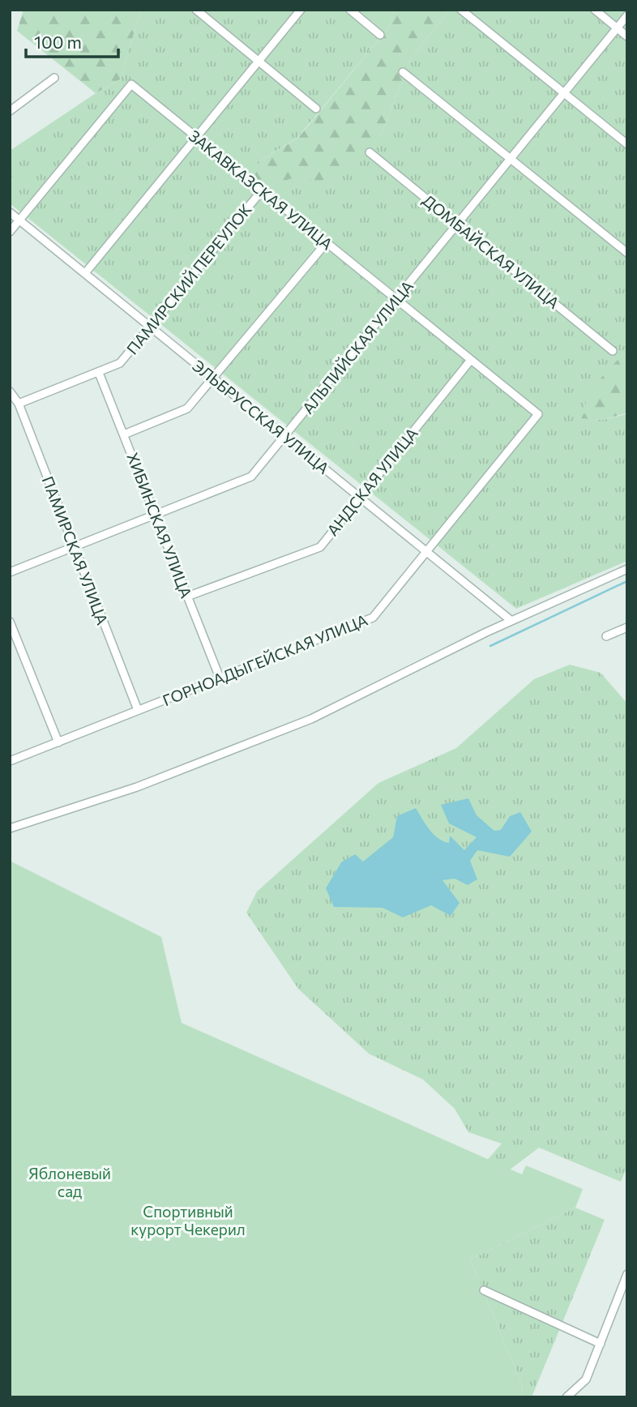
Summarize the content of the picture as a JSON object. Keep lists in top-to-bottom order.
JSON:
{
  "streets": {
    "street": [
      "ЗАКАВКАЗСКАЯ УЛИЦА",
      "ДОМБАЙСКАЯ УЛИЦА",
      "ПАМИРСКИЙ ПЕРЕУЛОК",
      "АЛЬПИЙСКАЯ УЛИЦА",
      "ЭЛЬБРУССКАЯ УЛИЦА",
      "АНДСКАЯ УЛИЦА",
      "ХИБИНСКАЯ УЛИЦА",
      "ПАМИРСКАЯ УЛИЦА",
      "ГОРНОАДЫГЕЙСКАЯ УЛИЦА"
    ]
  },
  "crossings": [
    ["ЗАКАВКАЗСКАЯ УЛИЦА", "ПАМИРСКИЙ ПЕРЕУЛОК"],
    ["ЗАКАВКАЗСКАЯ УЛИЦА", "АЛЬПИЙСКАЯ УЛИЦА"],
    ["ЗАКАВКАЗСКАЯ УЛИЦА", "ЭЛЬБРУССКАЯ УЛИЦА"],
    ["ЗАКАВКАЗСКАЯ УЛИЦА", "АНДСКАЯ УЛИЦА"],
    ["ЗАКАВКАЗСКАЯ УЛИЦА", "ГОРНОАДЫГЕЙСКАЯ УЛИЦА"],
    ["ДОМБАЙСКАЯ УЛИЦА", "АЛЬПИЙСКАЯ УЛИЦА"],
    ["ПАМИРСКИЙ ПЕРЕУЛОК", "ЭЛЬБРУССКАЯ УЛИЦА"],
    ["ПАМИРСКИЙ ПЕРЕУЛОК", "ХИБИНСКАЯ УЛИЦА"],
    ["ПАМИРСКИЙ ПЕРЕУЛОК", "ПАМИРСКАЯ УЛИЦА"],
    ["АЛЬПИЙСКАЯ УЛИЦА", "ЭЛЬБРУССКАЯ УЛИЦА"],
    ["АЛЬПИЙСКАЯ УЛИЦА", "ХИБИНСКАЯ УЛИЦА"],
    ["АЛЬПИЙСКАЯ УЛИЦА", "ПАМИРСКАЯ УЛИЦА"],
    ["ЭЛЬБРУССКАЯ УЛИЦА", "АНДСКАЯ УЛИЦА"],
    ["ЭЛЬБРУССКАЯ УЛИЦА", "ГОРНОАДЫГЕЙСКАЯ УЛИЦА"],
    ["АНДСКАЯ УЛИЦА", "ХИБИНСКАЯ УЛИЦА"],
    ["ХИБИНСКАЯ УЛИЦА", "ГОРНОАДЫГЕЙСКАЯ УЛИЦА"],
    ["ПАМИРСКАЯ УЛИЦА", "ГОРНОАДЫГЕЙСКАЯ УЛИЦА"]
  ],
  "parks": ["Яблоневый сад", "Спортивный курорт Чекерил"],
  "scale_bar": "100 m"
}
